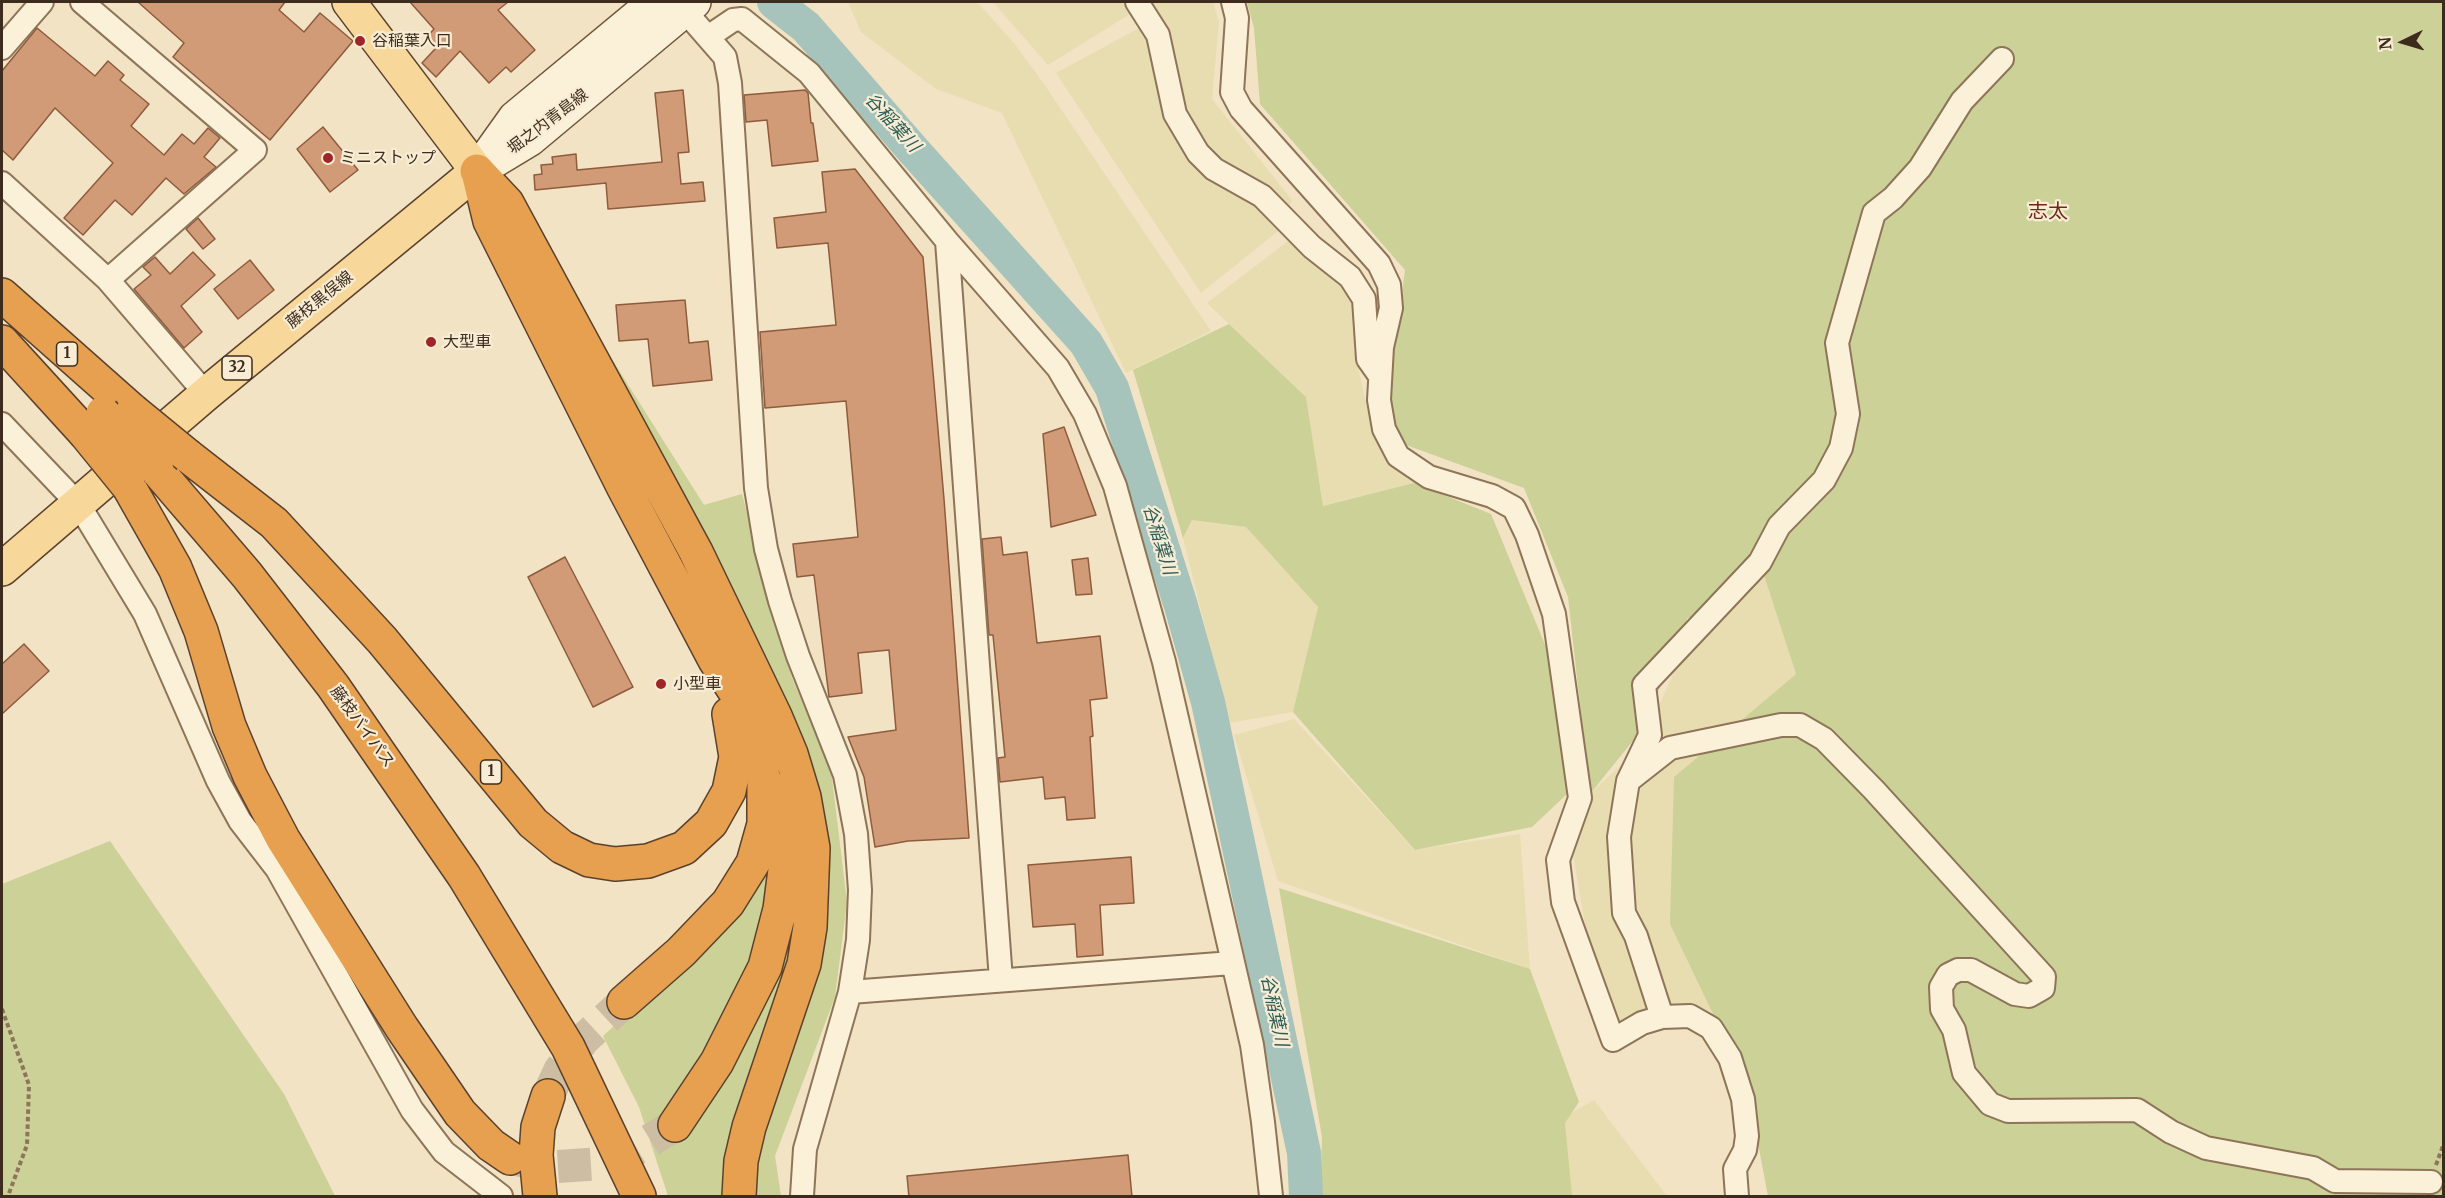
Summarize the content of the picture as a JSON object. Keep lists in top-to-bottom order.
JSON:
{
  "streets": {
    "highway": ["1", "藤枝バイパス"],
    "main road": ["堀之内青島線", "藤枝黒俣線", "32"]
  },
  "crossings": [
    ["堀之内青島線", "藤枝黒俣線"],
    ["堀之内青島線", "1"],
    ["藤枝黒俣線", "1"],
    ["1", "藤枝バイパス"]
  ],
  "districts": ["志太"],
  "water": ["谷稲葉川"],
  "places": [
    "谷稲葉入口",
    "ミニストップ",
    "大型車",
    "小型車"
  ],
  "north": "left"
}
